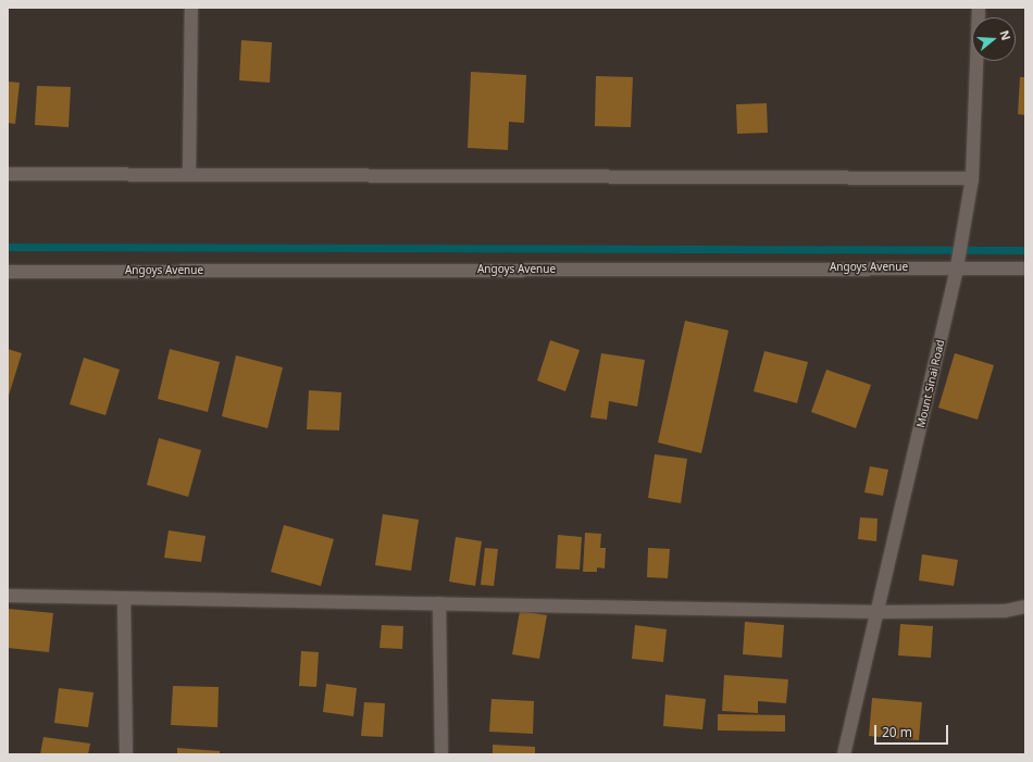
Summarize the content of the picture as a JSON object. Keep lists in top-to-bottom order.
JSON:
{
  "streets": {
    "street": ["Angoys Avenue", "Mount Sinai Road"]
  },
  "crossings": [
    ["Angoys Avenue", "Mount Sinai Road"]
  ],
  "scale_bar": "20 m",
  "north": "right"
}
